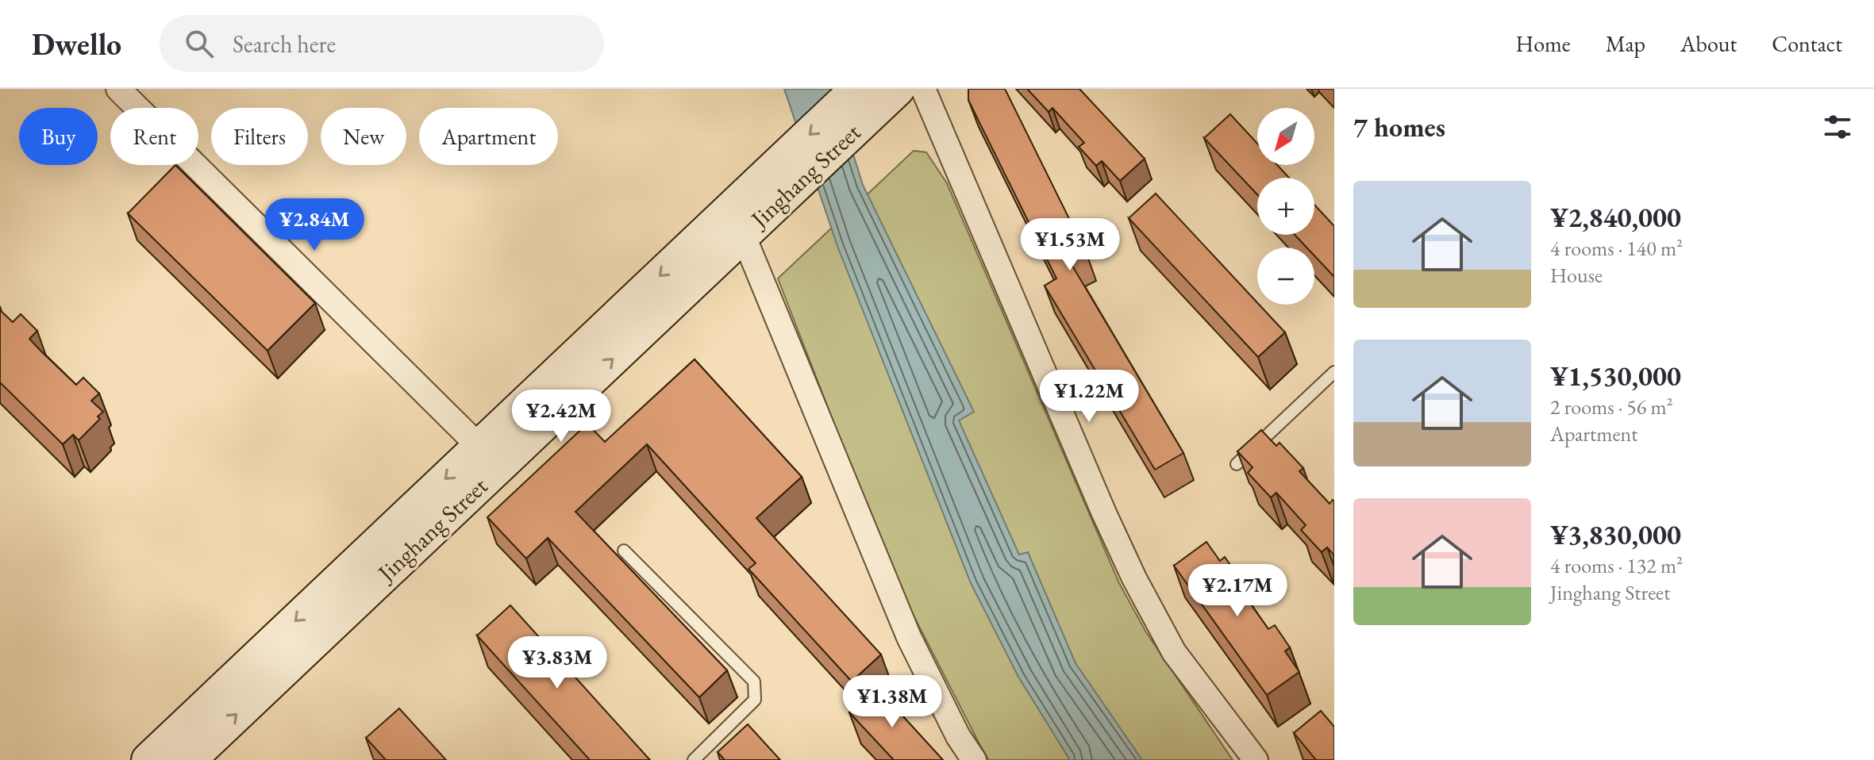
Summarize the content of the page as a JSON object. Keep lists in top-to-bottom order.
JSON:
{
  "streets": {
    "main road": ["Jinghang Street"]
  },
  "north": "bottom left",
  "page": {
    "header": "Dwello",
    "search": "Search here",
    "nav": [
      "Home",
      "Map",
      "About",
      "Contact"
    ],
    "heading": "7 homes",
    "map_buttons": ["+", "−"],
    "chip": [
      "Buy",
      "Rent",
      "Filters",
      "New",
      "Apartment"
    ],
    "list": [
      {
        "name": "¥2,840,000",
        "note": "4 rooms · 140 m² · House"
      },
      {
        "name": "¥1,530,000",
        "note": "2 rooms · 56 m² · Apartment"
      },
      {
        "name": "¥3,830,000",
        "note": "4 rooms · 132 m² · Jinghang Street"
      }
    ],
    "price": [
      "¥2.84M",
      "¥1.53M",
      "¥1.22M",
      "¥2.42M",
      "¥2.17M",
      "¥3.83M",
      "¥1.38M"
    ]
  }
}
